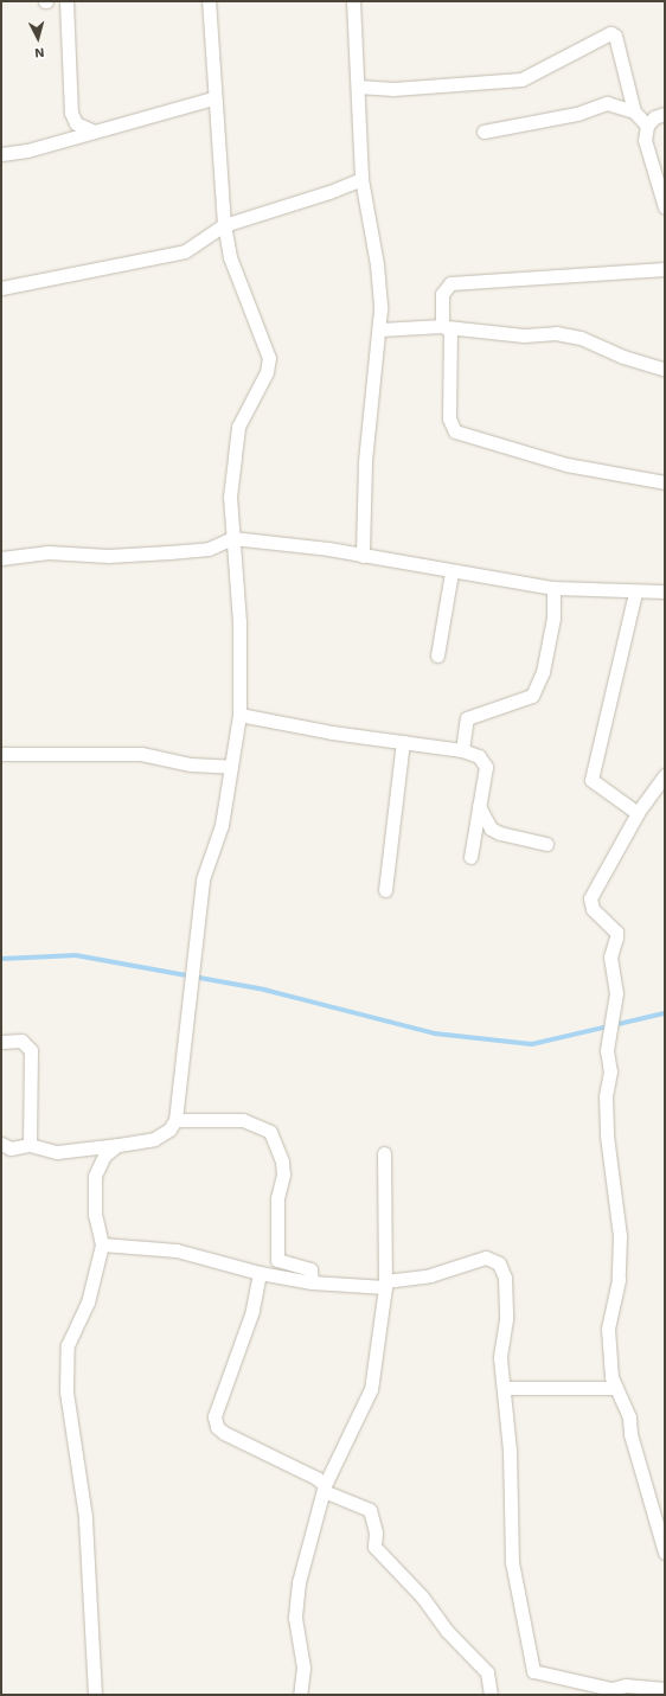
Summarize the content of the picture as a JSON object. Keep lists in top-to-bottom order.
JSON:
{
  "north": "bottom"
}
